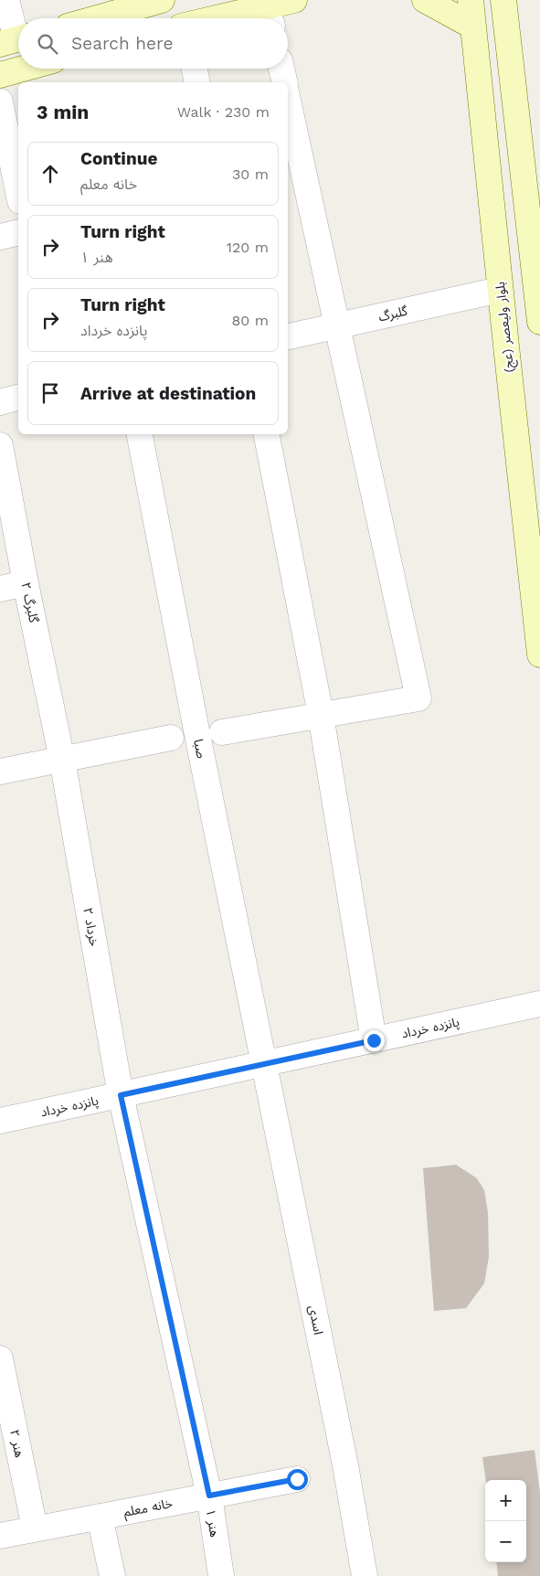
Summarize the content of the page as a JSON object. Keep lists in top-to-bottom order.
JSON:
{
  "streets": {
    "main road": ["بلوار ولیعصر (عج)"],
    "street": [
      "گلبرگ",
      "گلبرگ ۲",
      "صبا",
      "خرداد ۲",
      "پانزده خرداد",
      "اسدی",
      "هنر ۲",
      "خانه معلم",
      "هنر ۱"
    ]
  },
  "crossings": [
    ["گلبرگ", "بلوار ولیعصر (عج)"],
    ["گلبرگ ۲", "خرداد ۲"],
    ["صبا", "پانزده خرداد"],
    ["صبا", "اسدی"],
    ["خرداد ۲", "پانزده خرداد"],
    ["خرداد ۲", "هنر ۱"],
    ["پانزده خرداد", "اسدی"],
    ["پانزده خرداد", "هنر ۱"],
    ["هنر ۲", "خانه معلم"],
    ["خانه معلم", "هنر ۱"]
  ],
  "page": {
    "search": "Search here",
    "heading": ["3 min", "Walk · 230 m"],
    "list": [
      ["Continue", "خانه معلم", "30 m"],
      ["Turn right", "هنر ۱", "120 m"],
      ["Turn right", "پانزده خرداد", "80 m"],
      "Arrive at destination"
    ],
    "map_buttons": ["+", "−"]
  }
}
